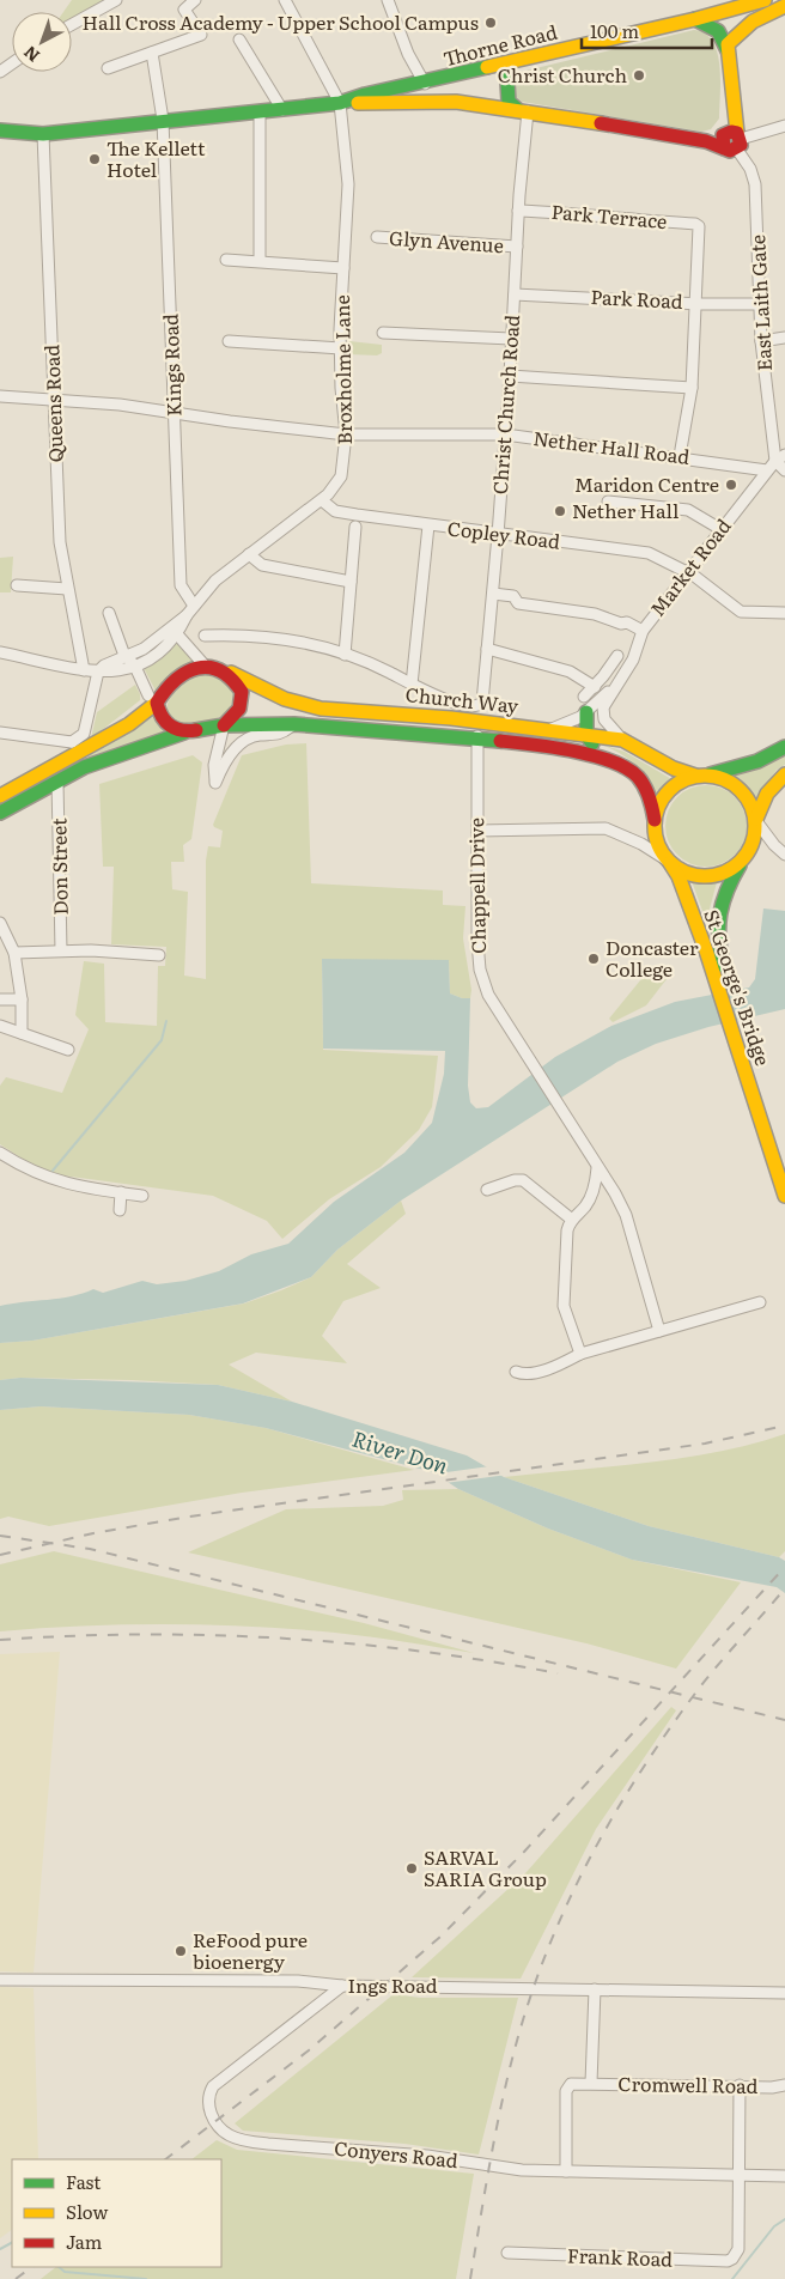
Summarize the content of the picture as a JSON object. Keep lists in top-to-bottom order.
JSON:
{
  "streets": {
    "main road": ["Thorne Road", "Church Way", "St George's Bridge"],
    "street": [
      "Park Terrace",
      "Glyn Avenue",
      "Park Road",
      "East Laith Gate",
      "Kings Road",
      "Broxholme Lane",
      "Queens Road",
      "Christ Church Road",
      "Nether Hall Road",
      "Copley Road",
      "Market Road",
      "Don Street",
      "Chappell Drive",
      "Ings Road",
      "Cromwell Road",
      "Conyers Road",
      "Frank Road"
    ]
  },
  "crossings": [
    ["Thorne Road", "East Laith Gate"],
    ["Thorne Road", "Kings Road"],
    ["Thorne Road", "Broxholme Lane"],
    ["Thorne Road", "Queens Road"],
    ["Thorne Road", "Christ Church Road"],
    ["Park Terrace", "Park Road"],
    ["Park Terrace", "Christ Church Road"],
    ["Glyn Avenue", "Christ Church Road"],
    ["Park Road", "East Laith Gate"],
    ["Park Road", "Christ Church Road"],
    ["East Laith Gate", "Market Road"],
    ["Kings Road", "Broxholme Lane"],
    ["Kings Road", "Nether Hall Road"],
    ["Broxholme Lane", "Nether Hall Road"],
    ["Broxholme Lane", "Copley Road"],
    ["Queens Road", "Nether Hall Road"],
    ["Christ Church Road", "Nether Hall Road"],
    ["Christ Church Road", "Copley Road"],
    ["Nether Hall Road", "Market Road"],
    ["Copley Road", "Market Road"],
    ["Market Road", "Church Way"],
    ["Church Way", "Chappell Drive"],
    ["Church Way", "St George's Bridge"],
    ["Ings Road", "Conyers Road"],
    ["Cromwell Road", "Conyers Road"],
    ["Conyers Road", "Frank Road"]
  ],
  "water": ["River Don"],
  "places": [
    "Hall Cross Academy - Upper School Campus",
    "Christ Church",
    "The Kellett Hotel",
    "Maridon Centre",
    "Nether Hall",
    "Doncaster College",
    "SARVAL SARIA Group",
    "ReFood pure bioenergy"
  ],
  "legend": ["Fast", "Slow", "Jam"],
  "scale_bar": "100 m",
  "north": "bottom left"
}
